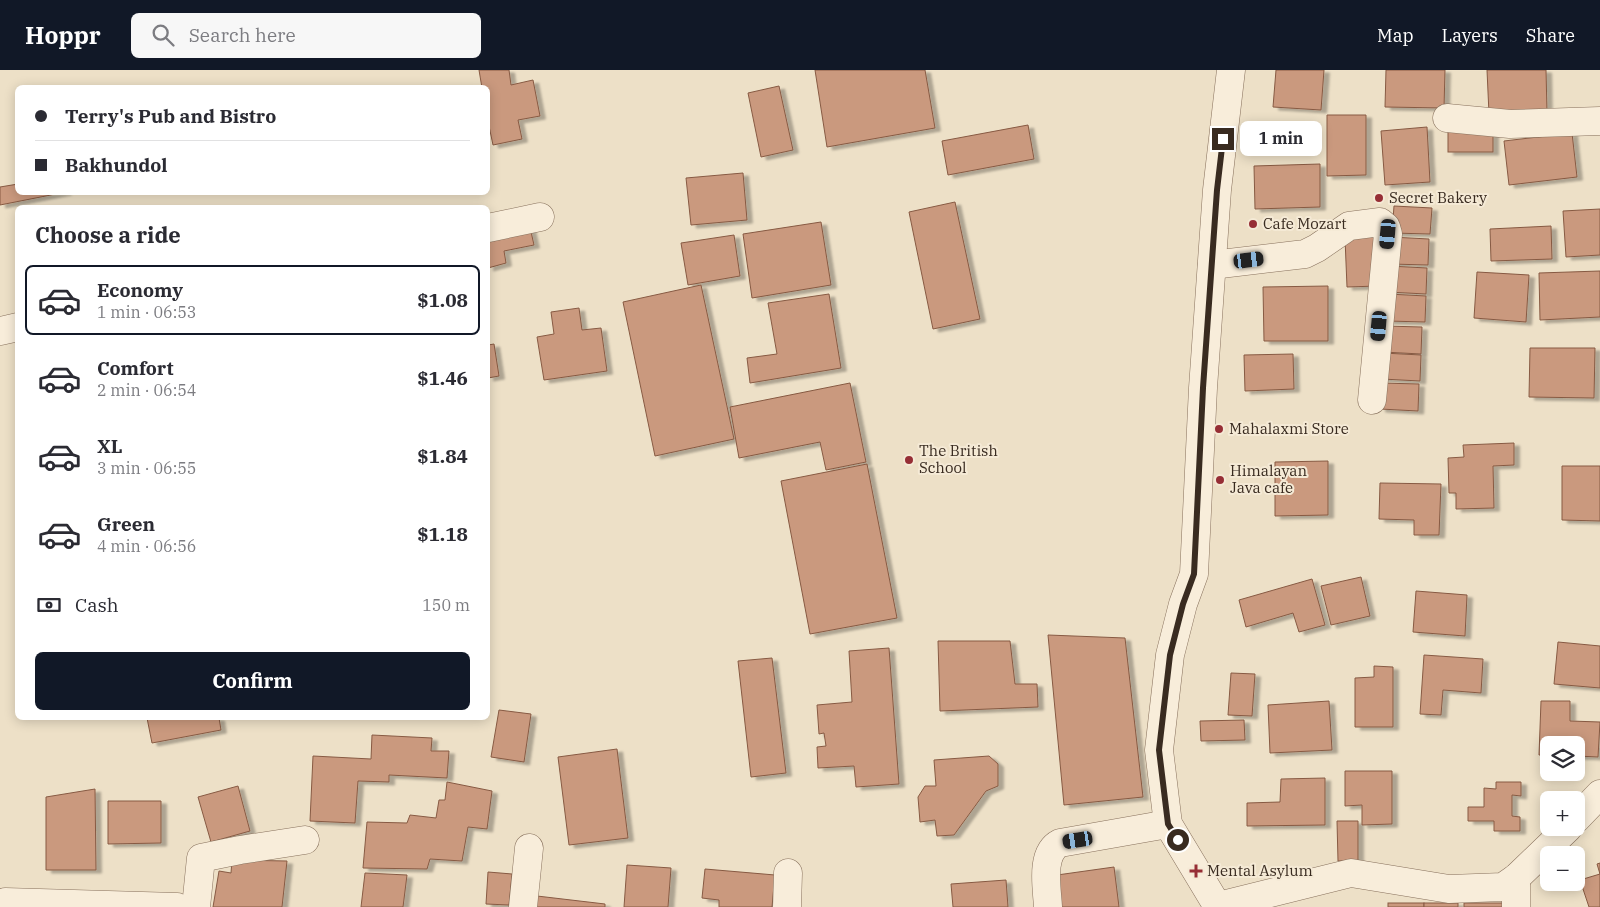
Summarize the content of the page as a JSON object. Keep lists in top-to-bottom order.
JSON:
{
  "places": {
    "other": [
      "Secret Bakery",
      "Cafe Mozart",
      "Mahalaxmi Store",
      "The British School",
      "Himalayan Java cafe"
    ],
    "health": ["Mental Asylum"]
  },
  "page": {
    "header": "Hoppr",
    "search": "Search here",
    "nav": ["Map", "Layers", "Share"],
    "banner": ["Terry's Pub and Bistro", "Bakhundol"],
    "bubble": "1 min",
    "heading": "Choose a ride",
    "list": [
      {
        "name": "Economy",
        "note": "1 min · 06:53",
        "value": "$1.08"
      },
      {
        "name": "Comfort",
        "note": "2 min · 06:54",
        "value": "$1.46"
      },
      {
        "name": "XL",
        "note": "3 min · 06:55",
        "value": "$1.84"
      },
      {
        "name": "Green",
        "note": "4 min · 06:56",
        "value": "$1.18"
      }
    ],
    "pay": ["Cash", "150 m"],
    "buttons": "Confirm",
    "map_buttons": ["+", "−"]
  }
}
